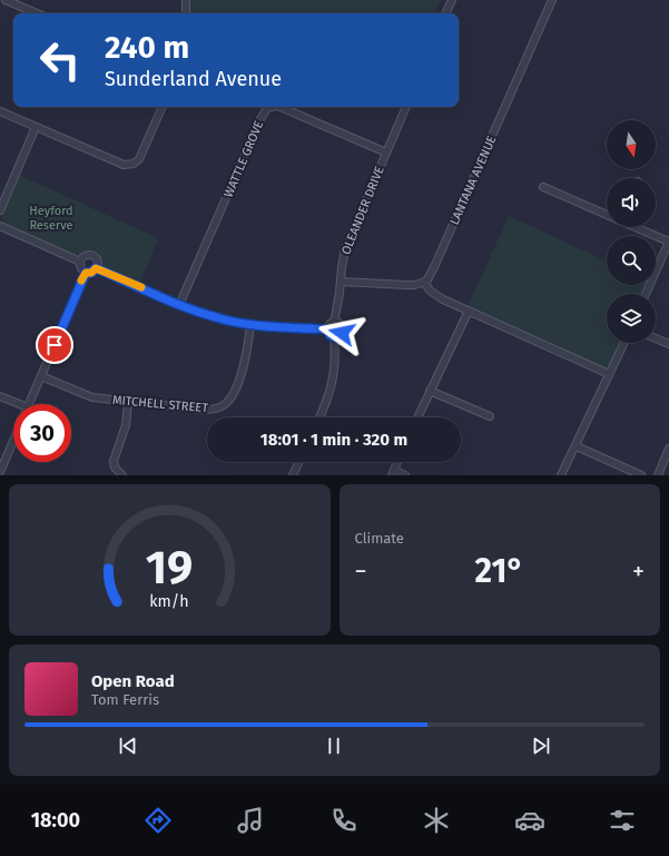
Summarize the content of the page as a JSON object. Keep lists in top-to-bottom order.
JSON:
{
  "streets": {
    "street": [
      "WATTLE GROVE",
      "LANTANA AVENUE",
      "OLEANDER DRIVE",
      "MITCHELL STREET"
    ]
  },
  "crossings": [
    ["WATTLE GROVE", "OLEANDER DRIVE"]
  ],
  "parks": ["Heyford Reserve"],
  "north": "bottom",
  "page": {
    "turn": ["240 m", "Sunderland Avenue"],
    "limit": "30",
    "trip": "18:01 · 1 min · 320 m",
    "tile": "Climate",
    "heat": ["−", "21°", "+"],
    "song": ["Open Road", "Tom Ferris"],
    "tabs": "18:00",
    "gauge": ["19", "km/h"]
  }
}
